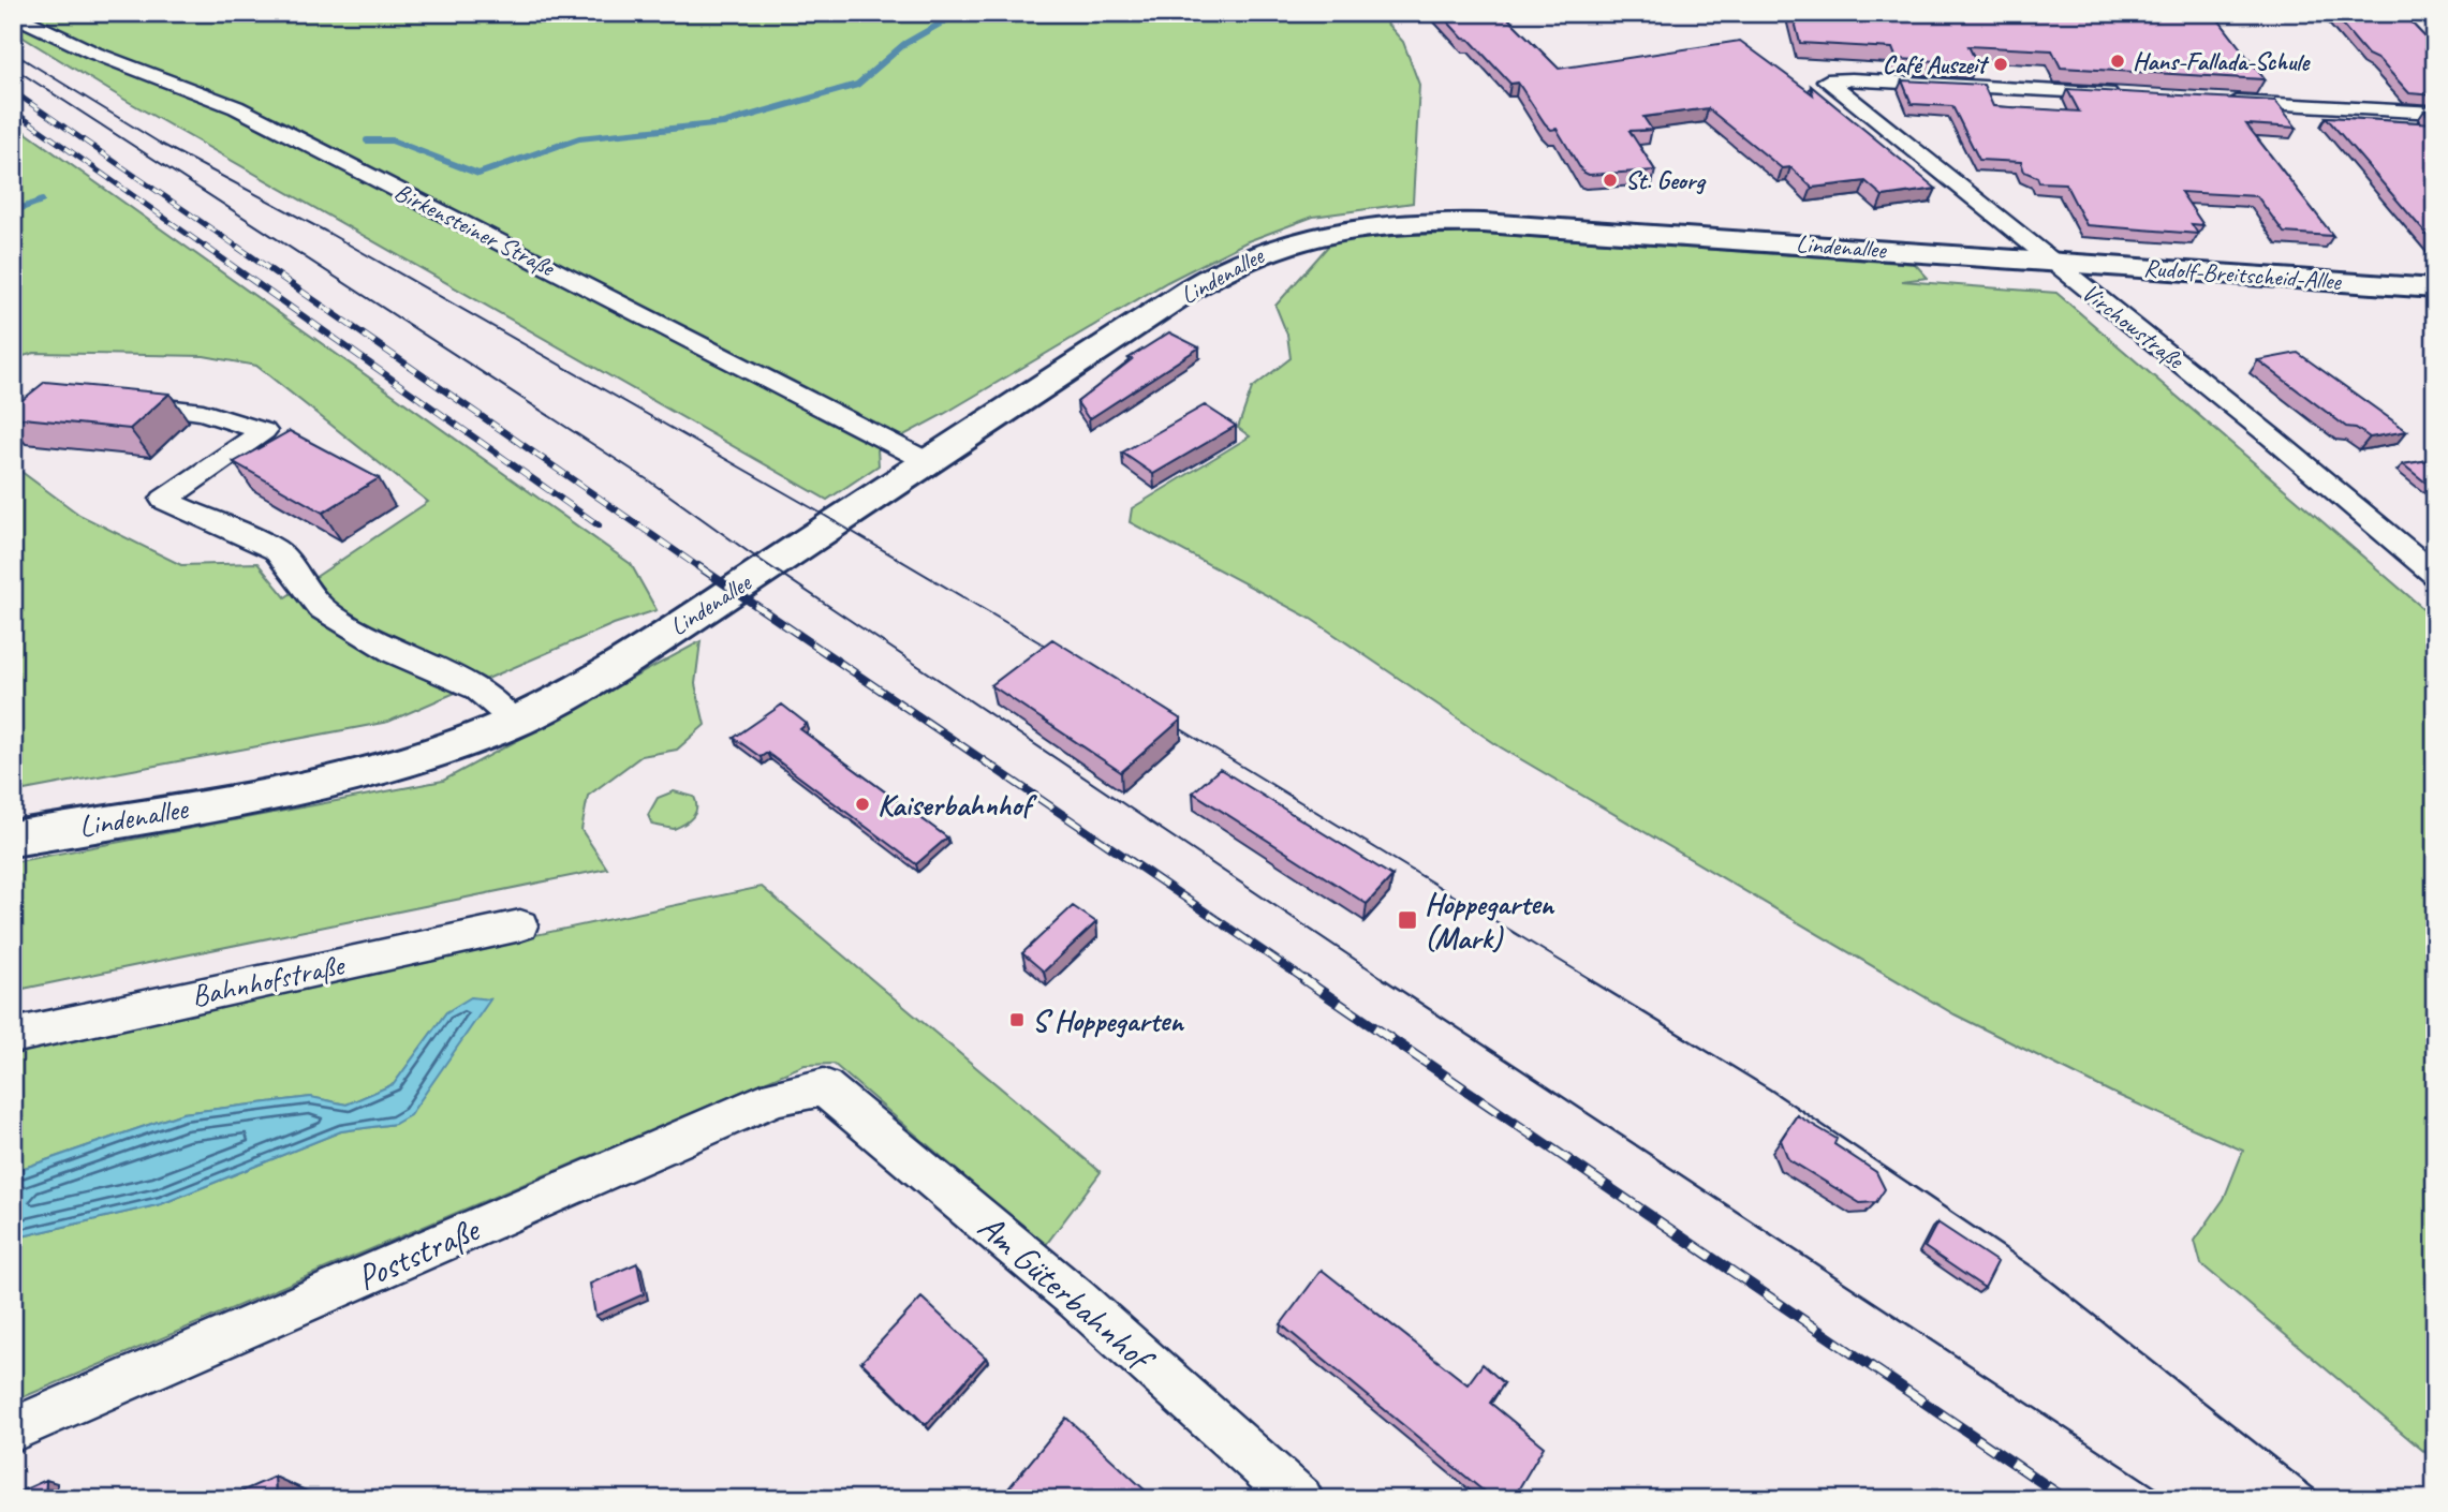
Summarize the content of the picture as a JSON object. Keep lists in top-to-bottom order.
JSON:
{
  "streets": {
    "street": [
      "Birkensteiner Straße",
      "Lindenallee",
      "Rudolf-Breitscheid-Allee",
      "Virchowstraße",
      "Bahnhofstraße",
      "Poststraße",
      "Am Güterbahnhof"
    ]
  },
  "crossings": [
    ["Birkensteiner Straße", "Lindenallee"],
    ["Lindenallee", "Rudolf-Breitscheid-Allee"],
    ["Lindenallee", "Virchowstraße"],
    ["Rudolf-Breitscheid-Allee", "Virchowstraße"],
    ["Poststraße", "Am Güterbahnhof"]
  ],
  "places": {
    "other": [
      "Hans-Fallada-Schule",
      "Café Auszeit",
      "St. Georg",
      "Kaiserbahnhof"
    ],
    "transit": ["Hoppegarten (Mark)", "S Hoppegarten"]
  }
}
